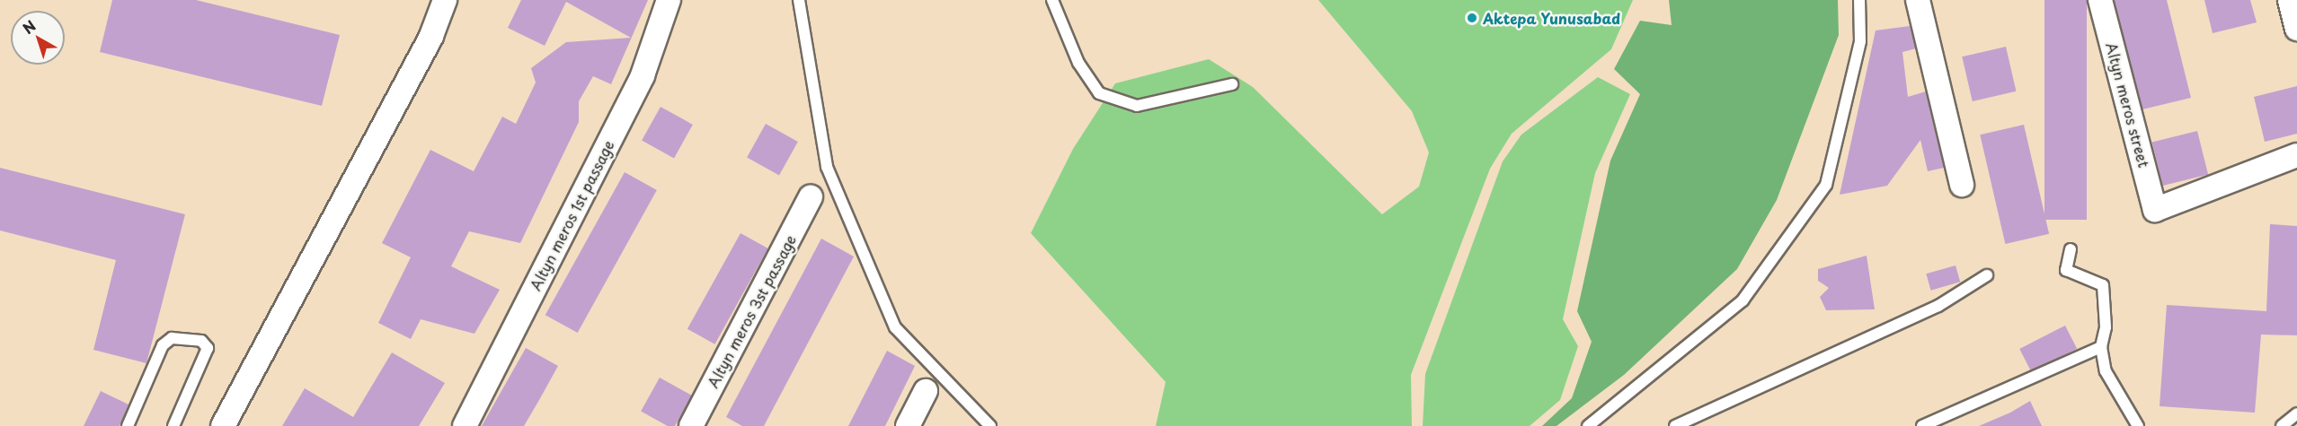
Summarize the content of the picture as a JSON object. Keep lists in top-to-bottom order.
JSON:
{
  "streets": {
    "street": ["Altyn meros 1st passage", "Altyn meros 3st passage"]
  },
  "places": ["Aktepa Yunusabad"],
  "north": "top left"
}
